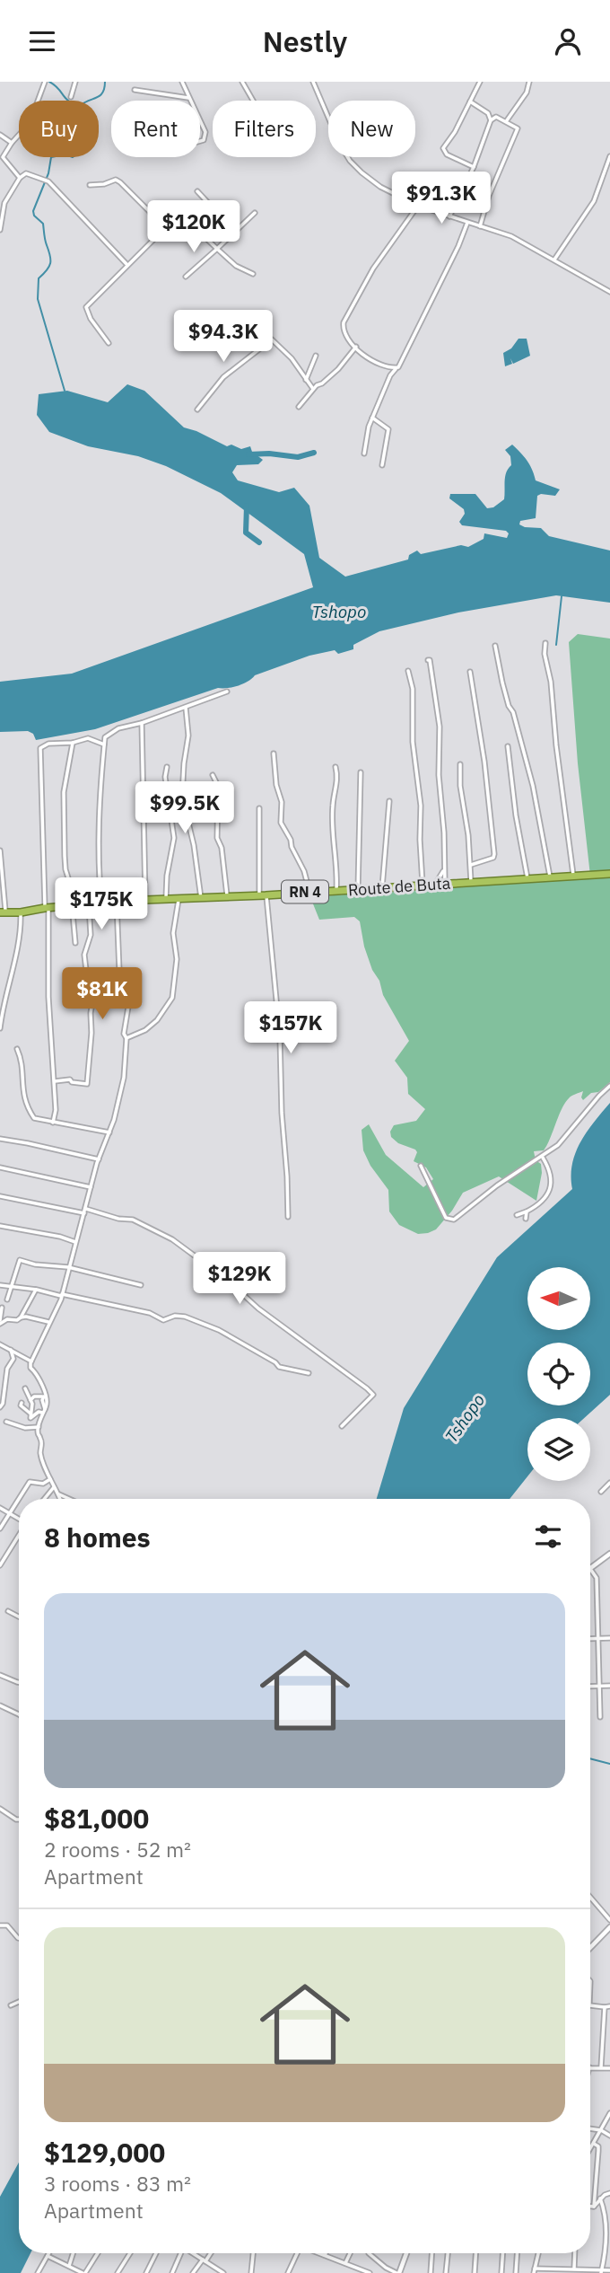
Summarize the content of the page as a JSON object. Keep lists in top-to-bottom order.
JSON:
{
  "streets": {
    "highway": ["Route de Buta", "RN 4"]
  },
  "water": ["Tshopo"],
  "north": "left",
  "page": {
    "header": "Nestly",
    "chip": [
      "Buy",
      "Rent",
      "Filters",
      "New"
    ],
    "price": [
      "$91.3K",
      "$120K",
      "$94.3K",
      "$99.5K",
      "$175K",
      "$81K",
      "$157K",
      "$129K"
    ],
    "heading": "8 homes",
    "list": [
      {
        "name": "$81,000",
        "note": "2 rooms · 52 m² · Apartment"
      },
      {
        "name": "$129,000",
        "note": "3 rooms · 83 m² · Apartment"
      }
    ]
  }
}
